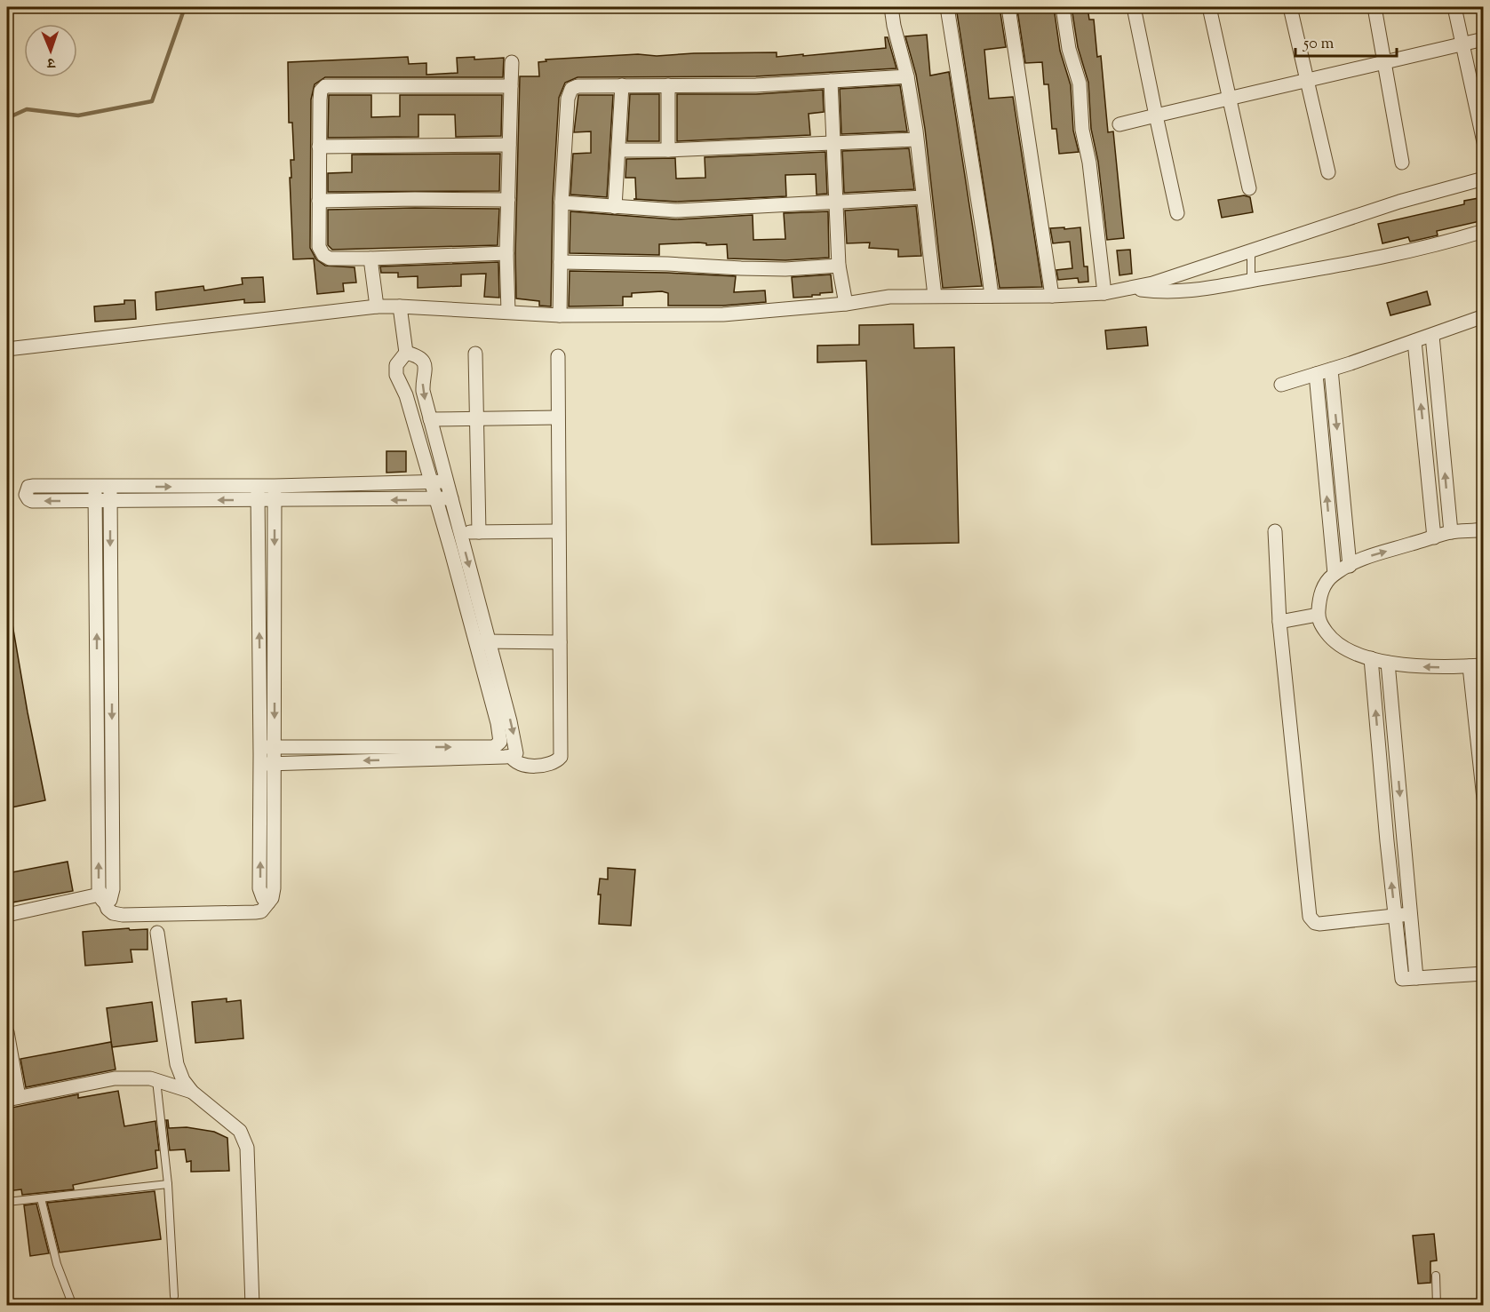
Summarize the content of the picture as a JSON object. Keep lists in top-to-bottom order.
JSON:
{
  "scale_bar": "50 m",
  "north": "bottom"
}
